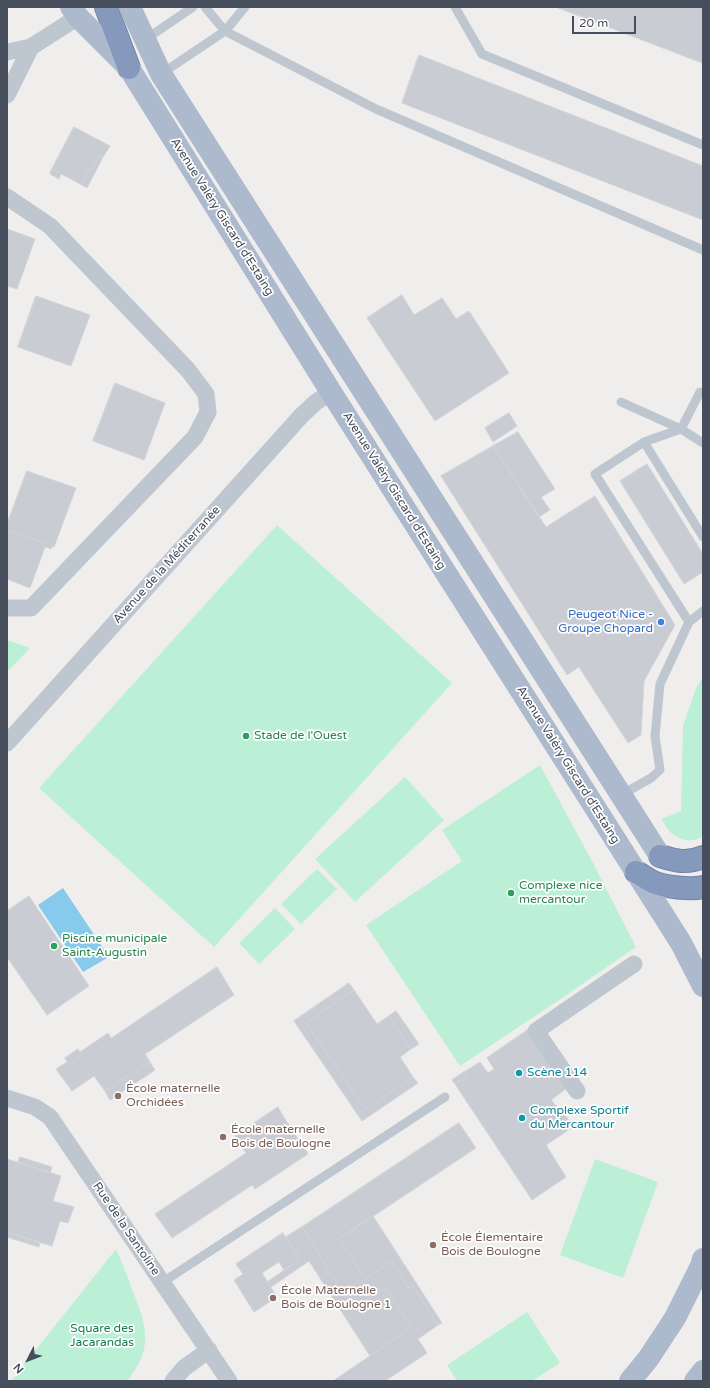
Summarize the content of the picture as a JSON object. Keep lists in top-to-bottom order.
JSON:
{
  "streets": {
    "main road": ["Avenue Valéry Giscard d'Estaing"],
    "street": ["Avenue de la Méditerranée", "Rue de la Santoline"]
  },
  "crossings": [
    ["Avenue Valéry Giscard d'Estaing", "Avenue de la Méditerranée"]
  ],
  "parks": ["Square des Jacarandas"],
  "places": [
    "Peugeot Nice - Groupe Chopard",
    "Stade de l'Ouest",
    "Complexe nice mercantour",
    "Piscine municipale Saint-Augustin",
    "Scène 114",
    "École maternelle Orchidées",
    "Complexe Sportif du Mercantour",
    "École maternelle Bois de Boulogne",
    "École Élementaire Bois de Boulogne",
    "École Maternelle Bois de Boulogne 1"
  ],
  "scale_bar": "20 m",
  "north": "bottom left"
}
